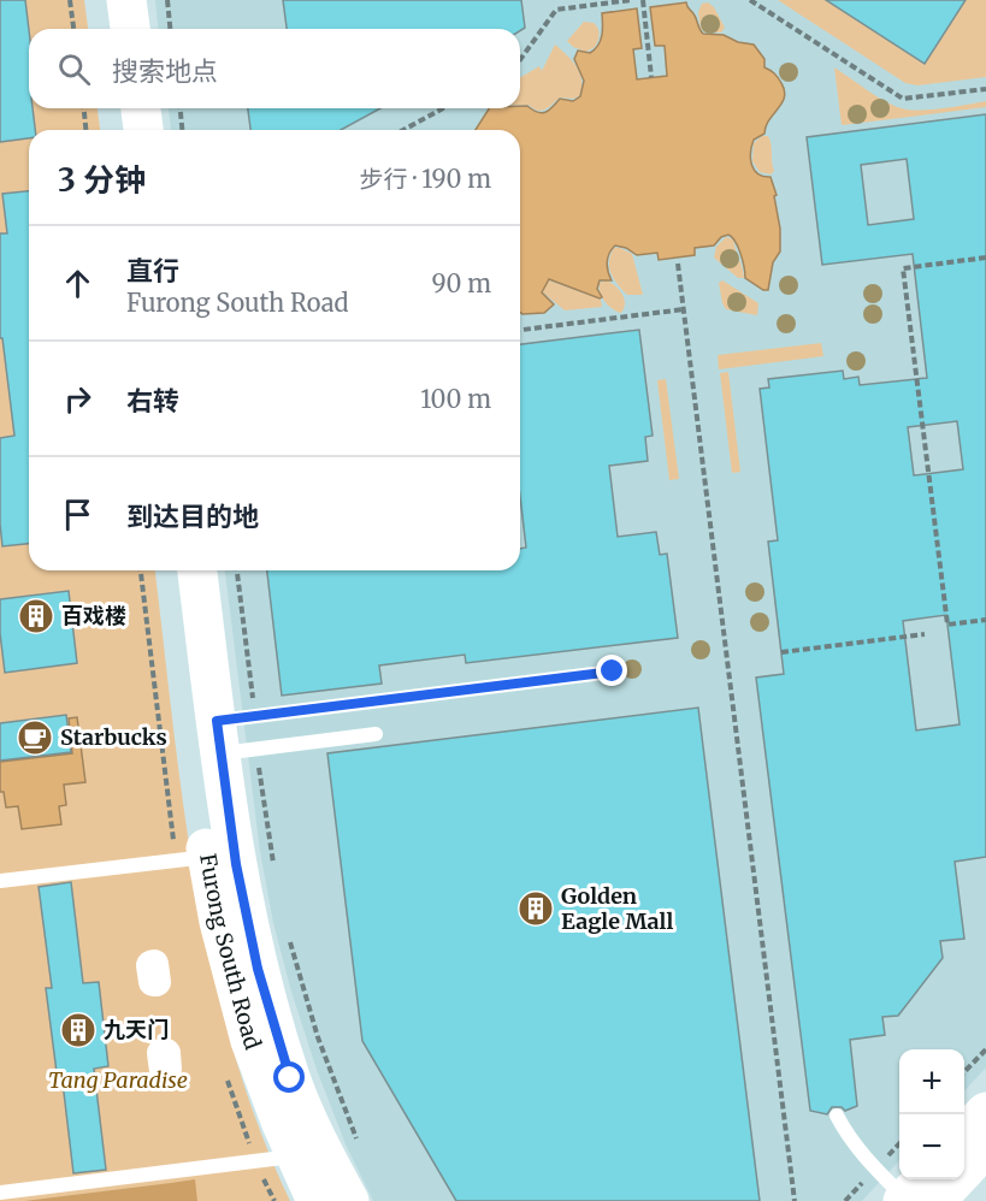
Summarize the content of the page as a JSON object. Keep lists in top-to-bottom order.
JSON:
{
  "streets": {
    "main road": ["Furong South Road"]
  },
  "parks": ["Tang Paradise"],
  "places": {
    "building": ["百戏楼", "Golden Eagle Mall", "九天门"],
    "cafe": ["Starbucks"]
  },
  "page": {
    "search": "搜索地点",
    "heading": ["3 分钟", "步行 · 190 m"],
    "list": [
      ["直行", "Furong South Road", "90 m"],
      ["右转", "100 m"],
      "到达目的地"
    ],
    "map_buttons": ["+", "−"]
  }
}
